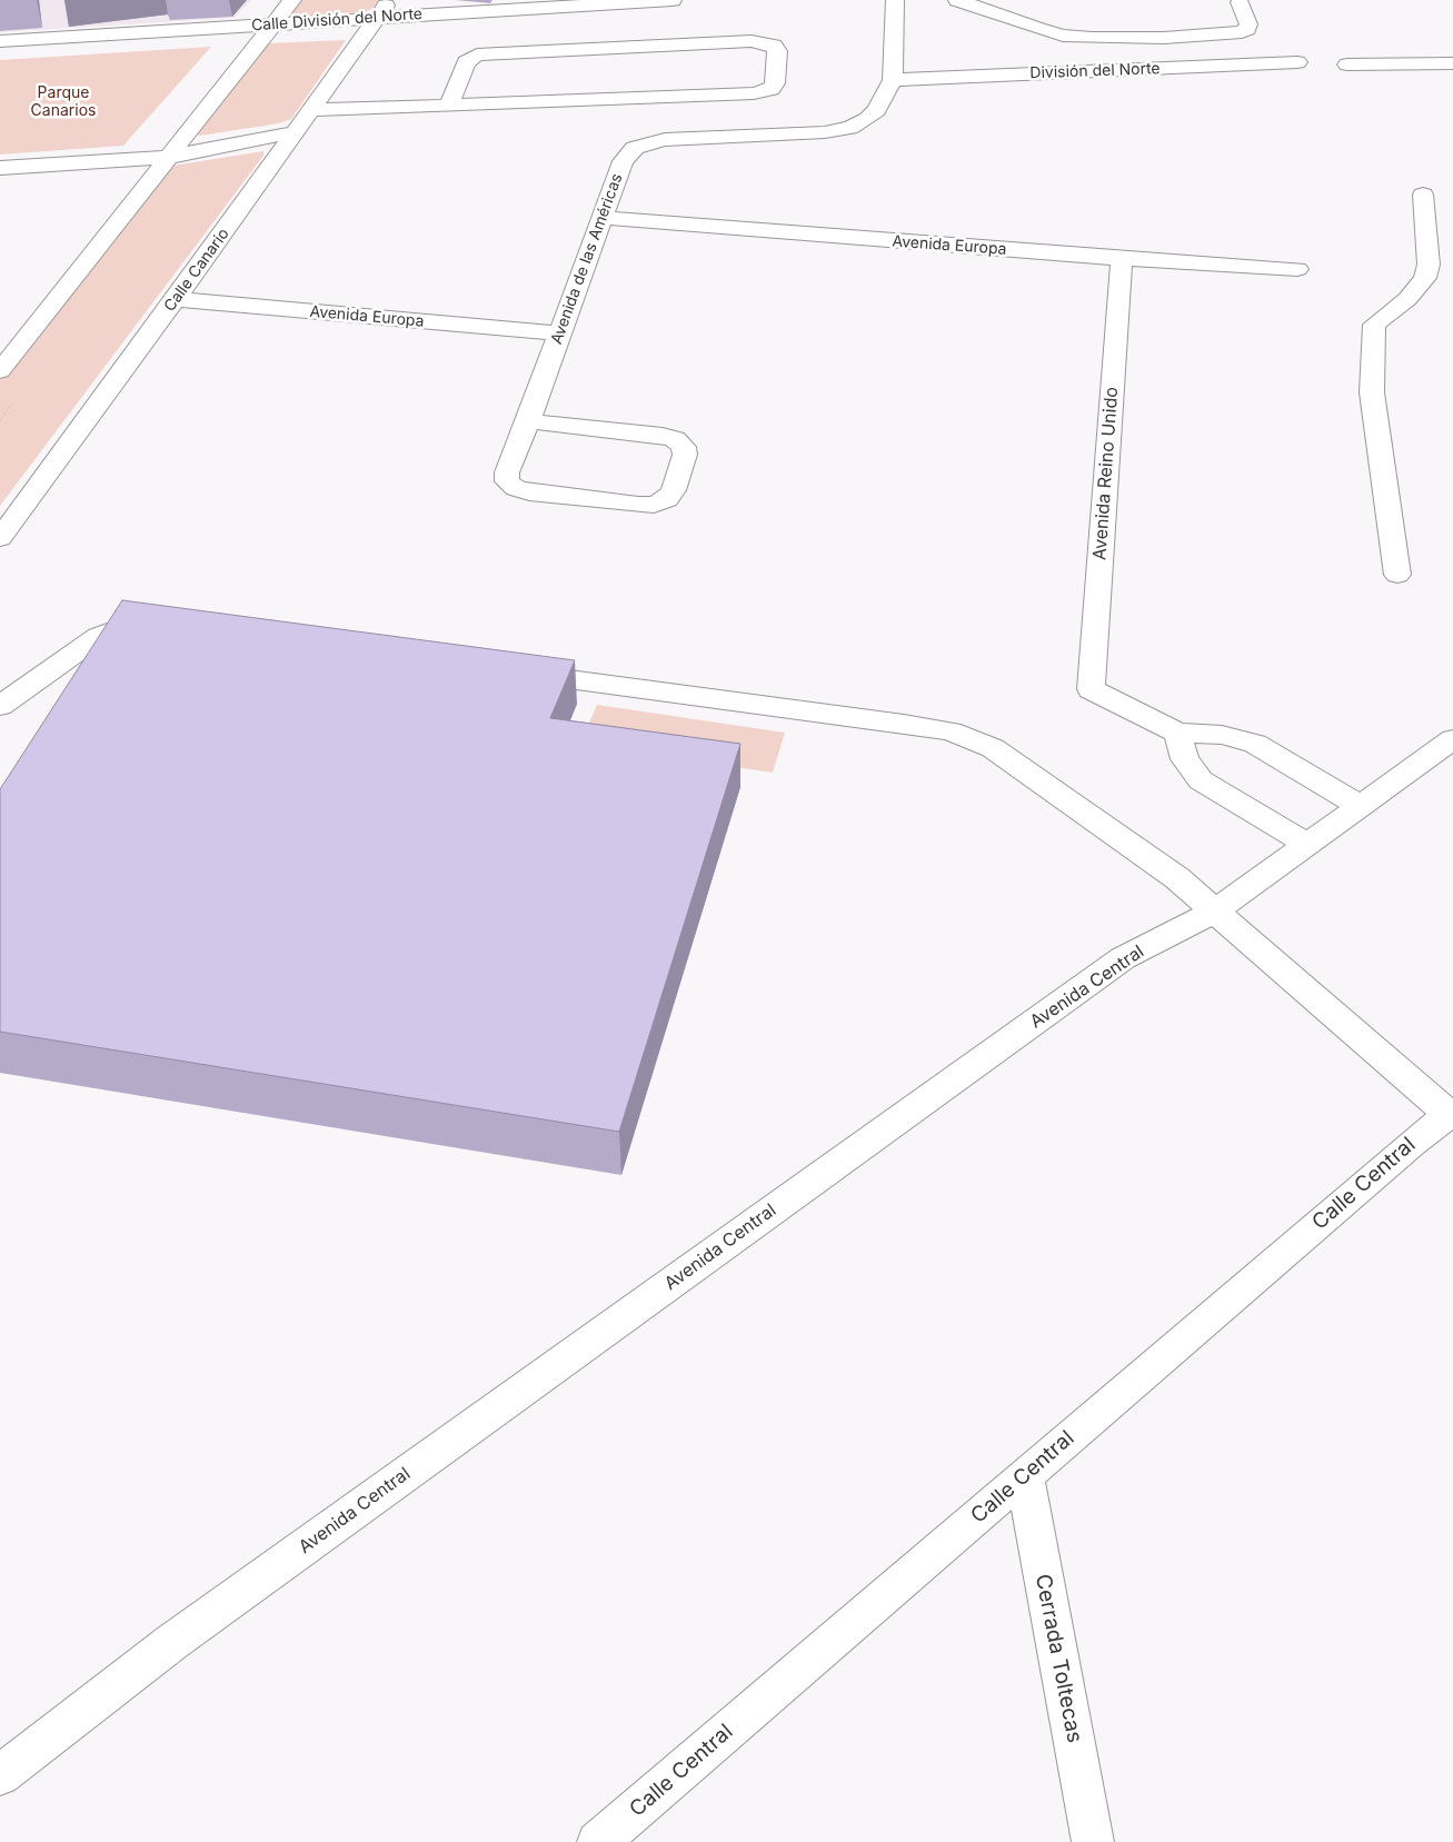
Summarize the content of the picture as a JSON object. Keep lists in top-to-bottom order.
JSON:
{
  "streets": {
    "street": [
      "Calle División del Norte",
      "División del Norte",
      "Avenida Europa",
      "Avenida de las Américas",
      "Calle Canario",
      "Avenida Reino Unido",
      "Avenida Central",
      "Calle Central",
      "Cerrada Toltecas"
    ]
  },
  "crossings": [
    ["Calle División del Norte", "Calle Canario"],
    ["División del Norte", "Avenida de las Américas"],
    ["Avenida Europa", "Avenida de las Américas"],
    ["Avenida Europa", "Calle Canario"],
    ["Avenida Europa", "Avenida Reino Unido"],
    ["Calle Central", "Cerrada Toltecas"]
  ],
  "parks": ["Parque Canarios"]
}
